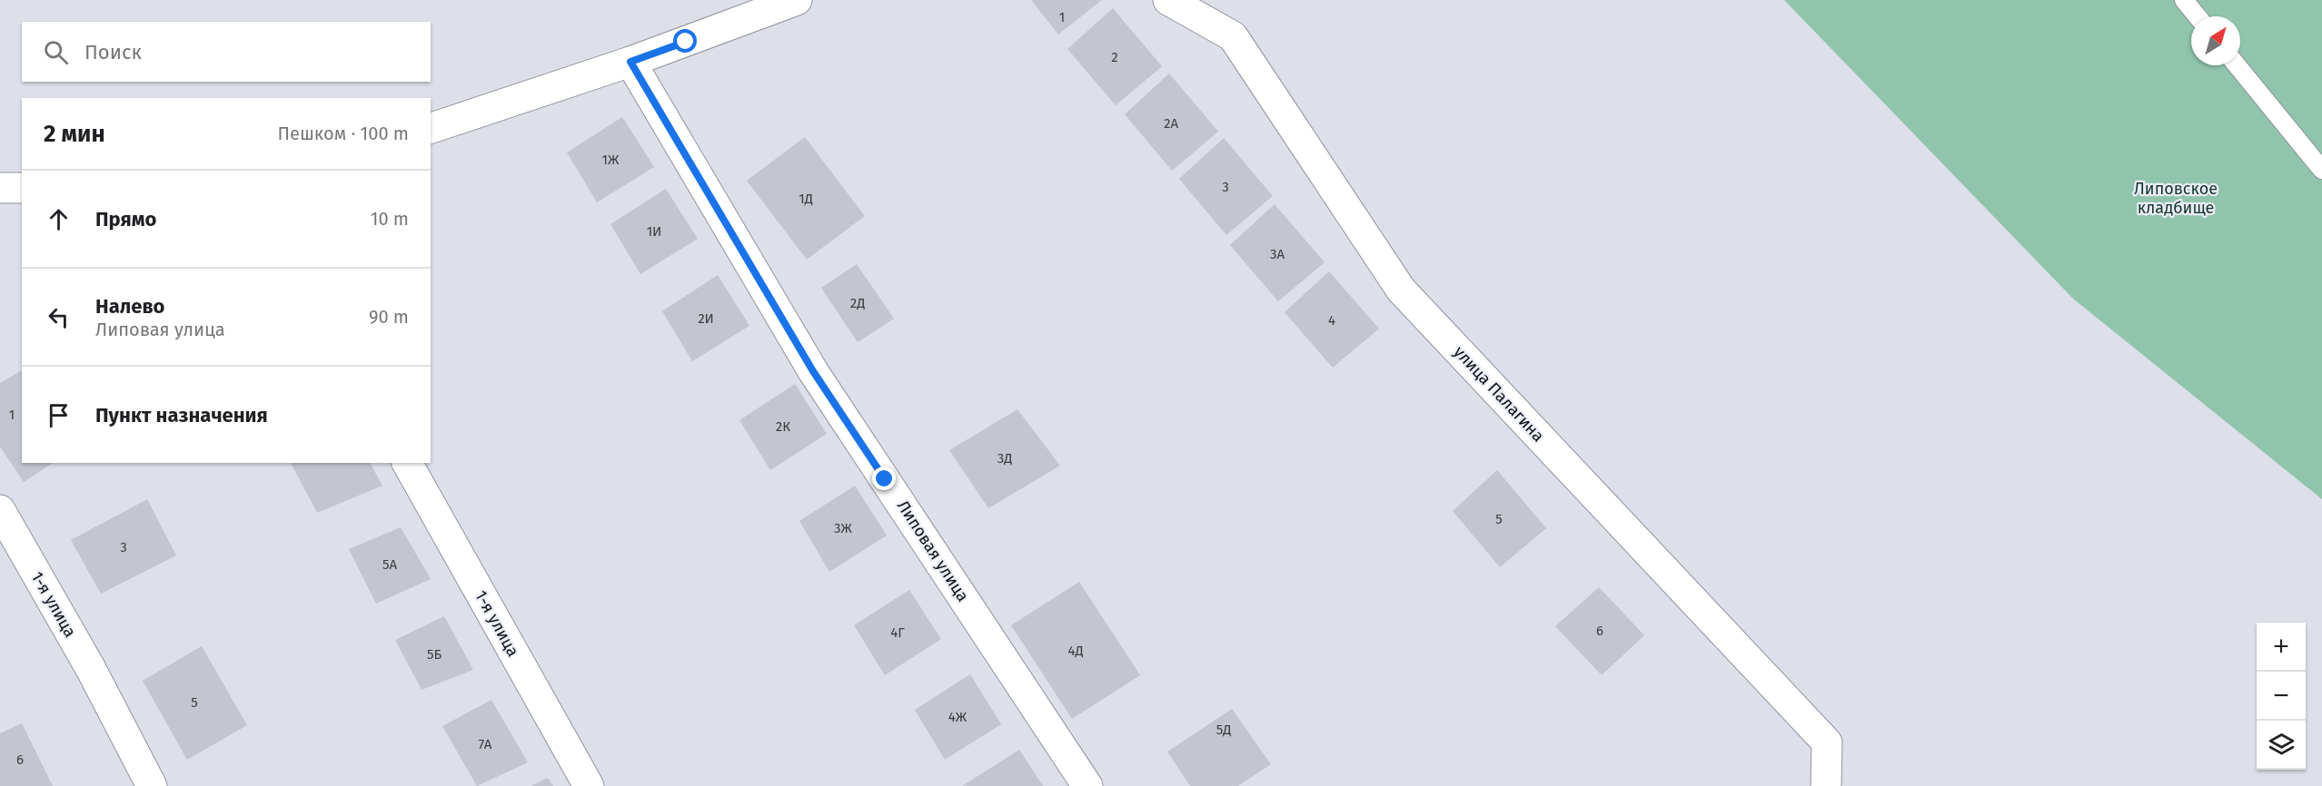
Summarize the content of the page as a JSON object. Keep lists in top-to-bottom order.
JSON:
{
  "streets": {
    "street": ["улица Палагина", "Липовая улица", "1-я улица"]
  },
  "parks": ["Липовское кладбище"],
  "house_numbers": [
    "1",
    "2",
    "2А",
    "1Ж",
    "3",
    "1Д",
    "1И",
    "3А",
    "2Д",
    "2И",
    "4",
    "1",
    "2К",
    "3Д",
    "5",
    "3Ж",
    "3",
    "5А",
    "6",
    "4Г",
    "4Д",
    "5Б",
    "5",
    "4Ж",
    "5Д",
    "7А",
    "6"
  ],
  "north": "top right",
  "page": {
    "search": "Поиск",
    "heading": ["2 мин", "Пешком · 100 m"],
    "list": [
      ["Прямо", "10 m"],
      ["Налево", "Липовая улица", "90 m"],
      "Пункт назначения"
    ],
    "map_buttons": ["+", "−"]
  }
}
